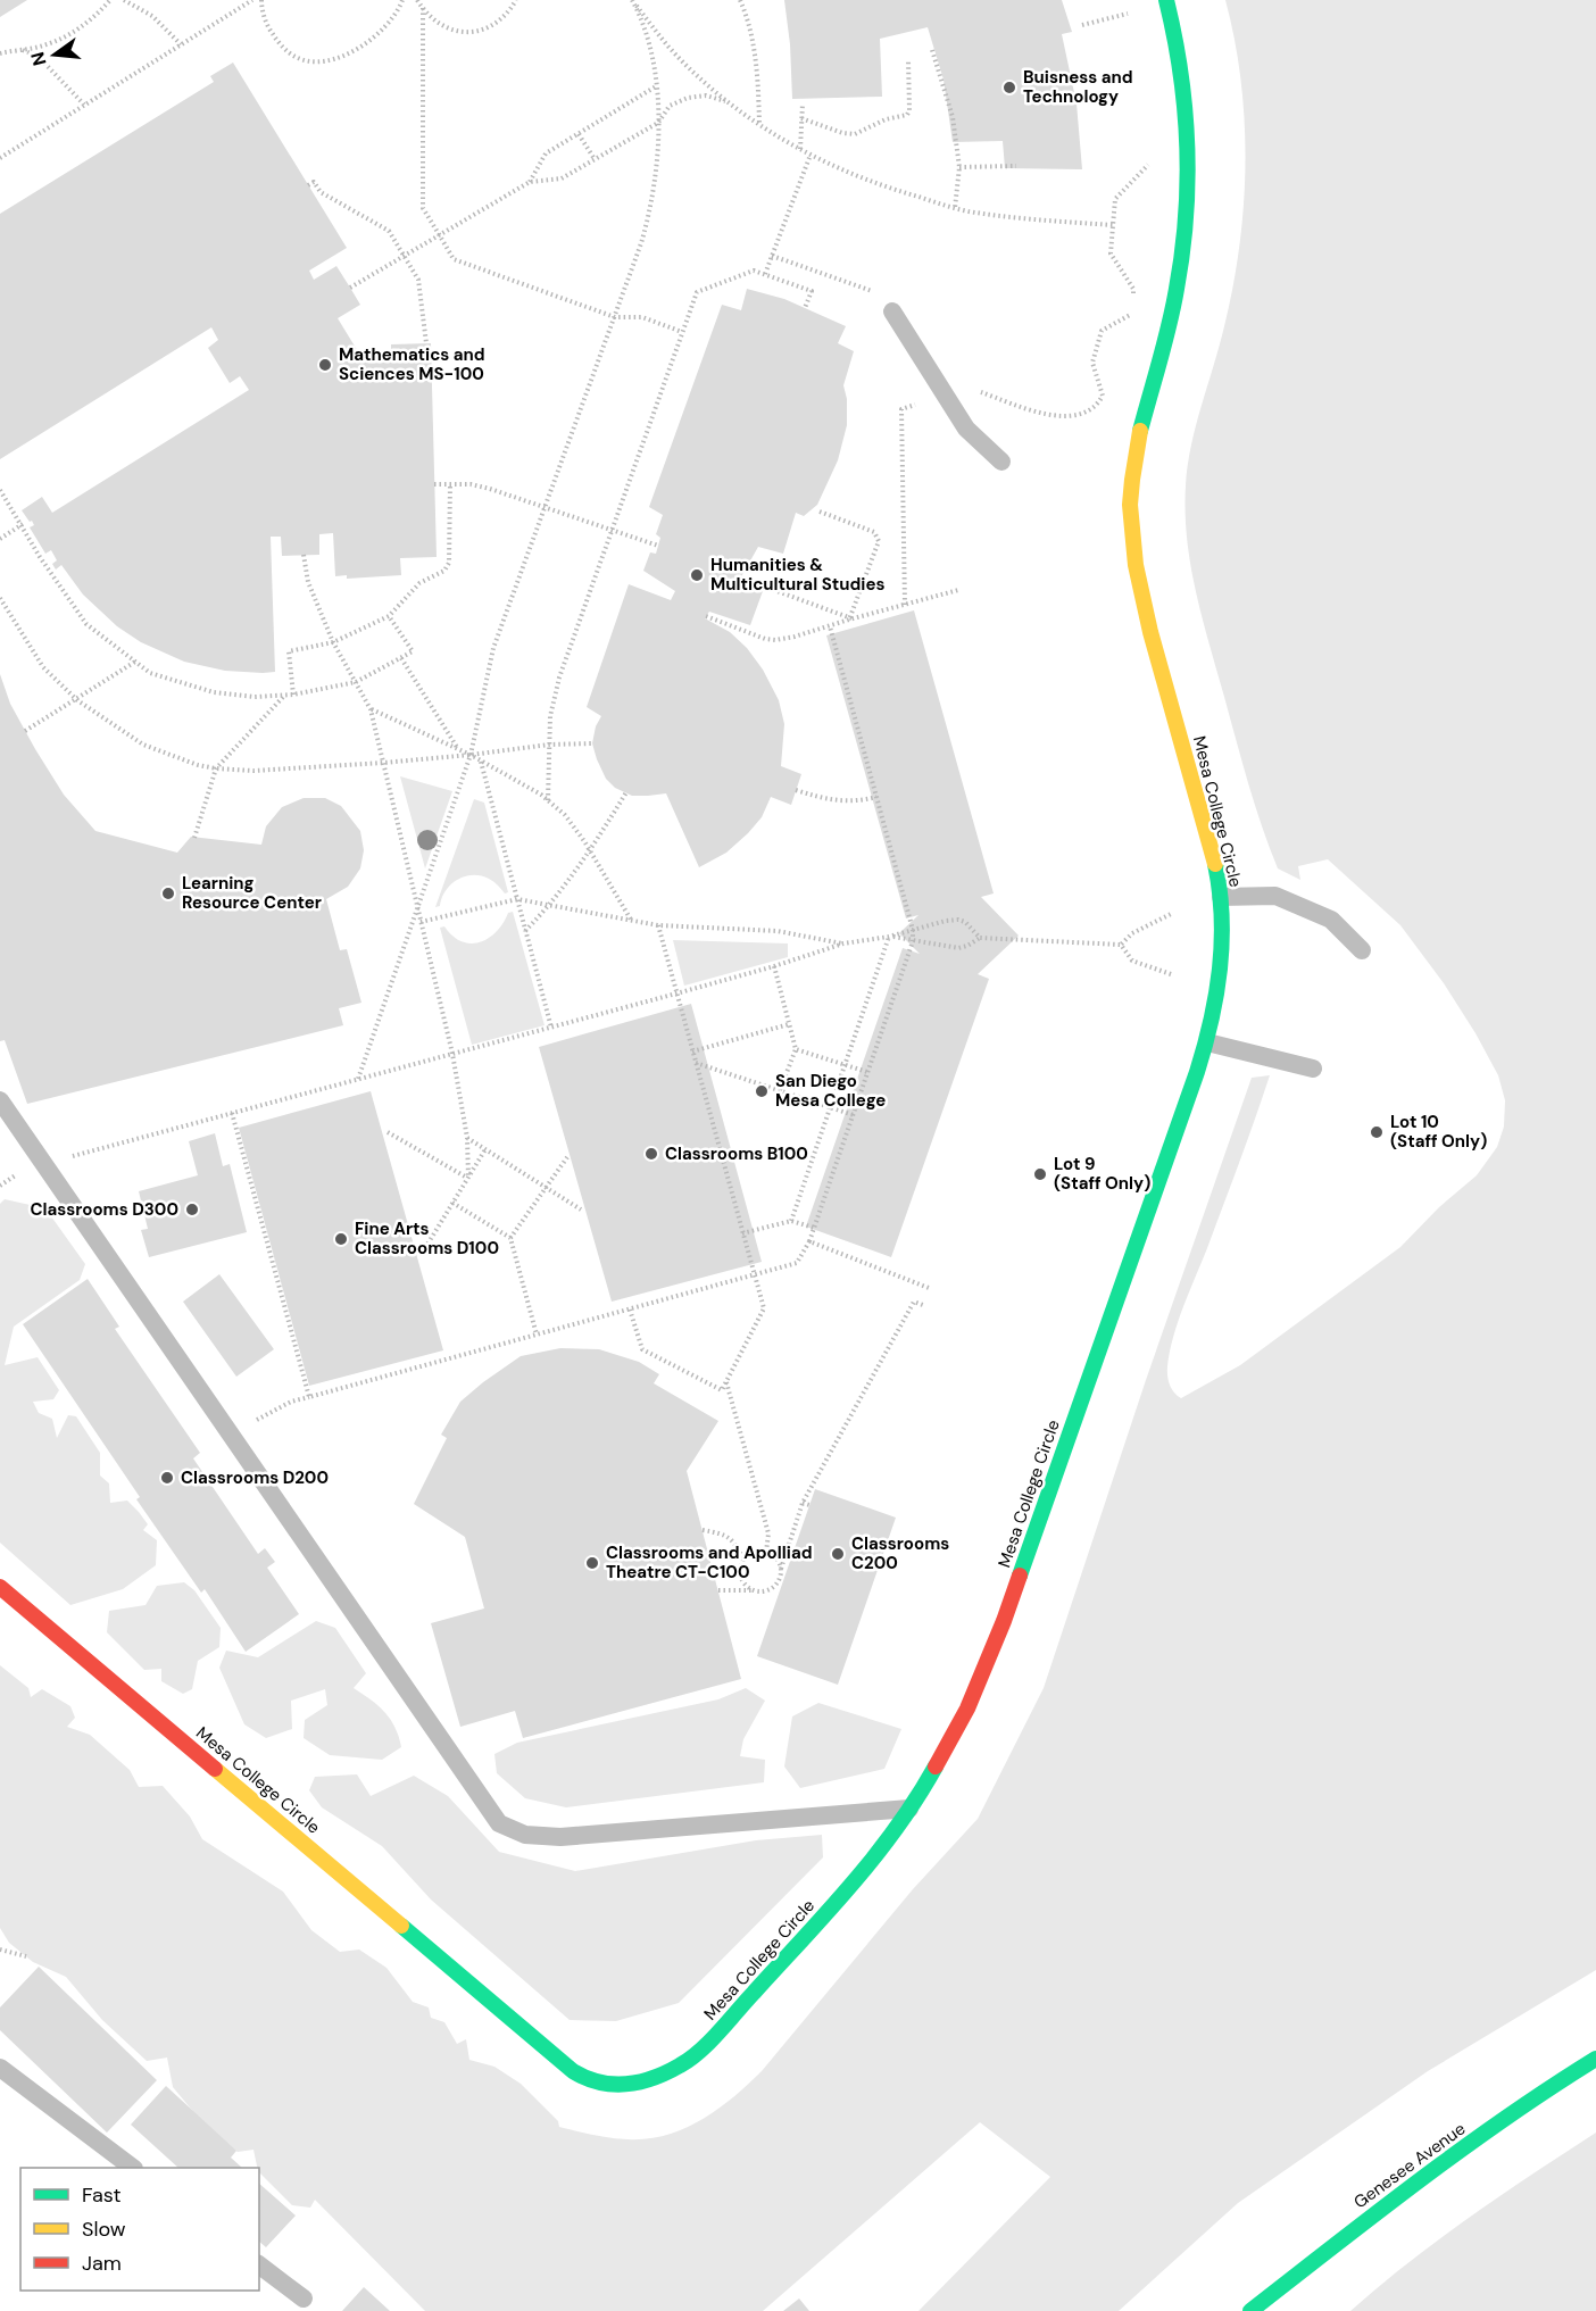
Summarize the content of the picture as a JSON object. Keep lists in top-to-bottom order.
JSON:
{
  "streets": {
    "street": ["Mesa College Circle", "Genesee Avenue"]
  },
  "places": [
    "Buisness and Technology",
    "Mathematics and Sciences MS-100",
    "Humanities & Multicultural Studies",
    "Learning Resource Center",
    "San Diego Mesa College",
    "Lot 10 (Staff Only)",
    "Classrooms B100",
    "Lot 9 (Staff Only)",
    "Classrooms D300",
    "Fine Arts Classrooms D100",
    "Classrooms D200",
    "Classrooms C200",
    "Classrooms and Apolliad Theatre CT-C100"
  ],
  "legend": ["Fast", "Slow", "Jam"],
  "north": "left"
}
